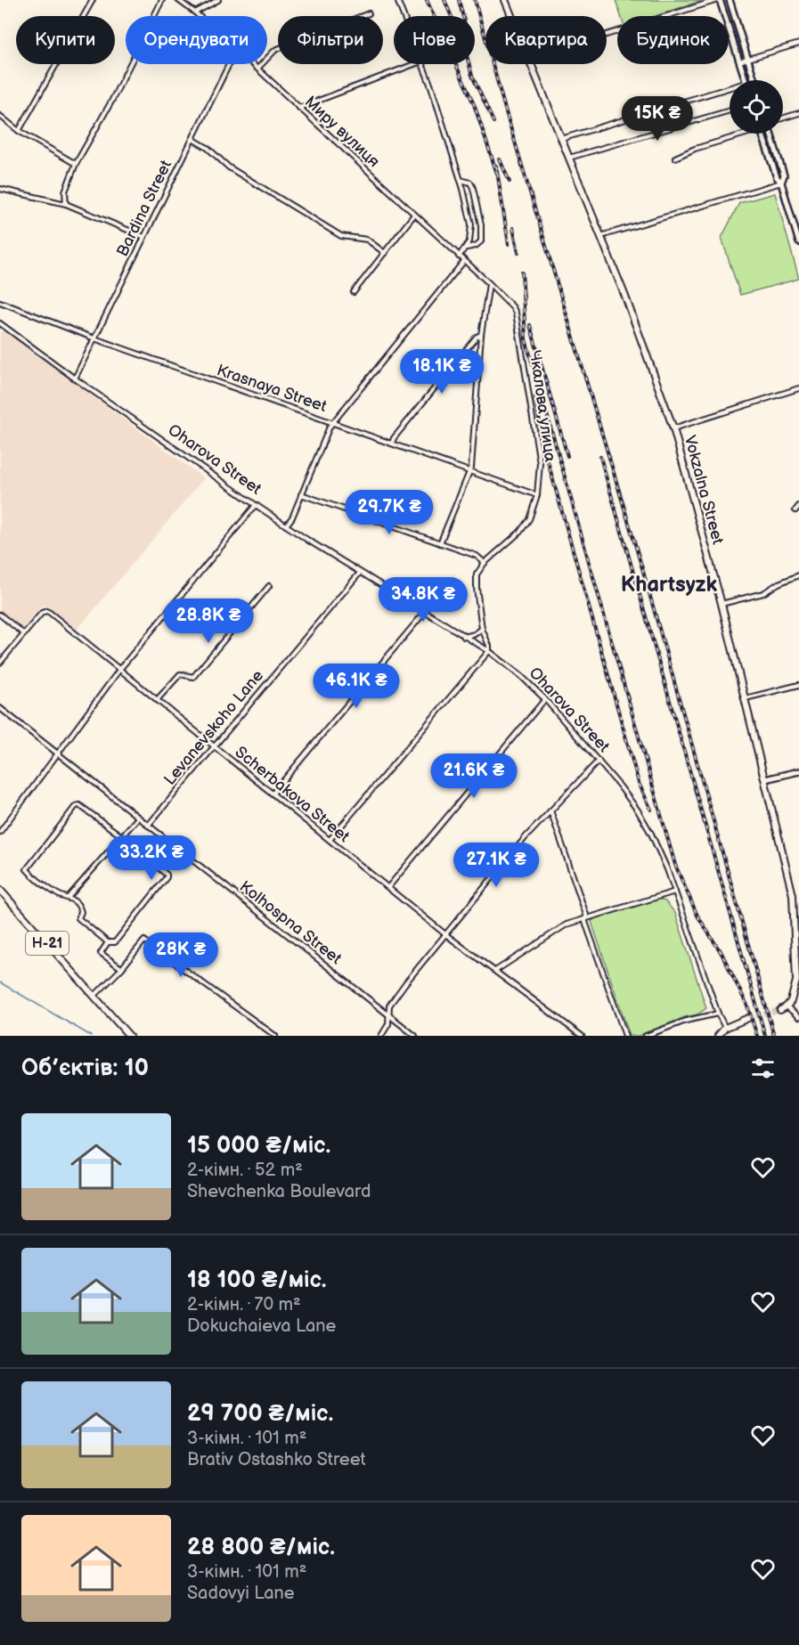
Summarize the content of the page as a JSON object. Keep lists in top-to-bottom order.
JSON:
{
  "streets": {
    "main road": ["Vokzalna Street", "Н-21"],
    "street": [
      "Миру вулиця",
      "Bardina Street",
      "Krasnaya Street",
      "Чкалова улица",
      "Oharova Street",
      "Levanevskoho Lane",
      "Scherbakova Street",
      "Kolhospna Street"
    ]
  },
  "crossings": [
    ["Миру вулиця", "Чкалова улица"],
    ["Bardina Street", "Krasnaya Street"],
    ["Bardina Street", "Oharova Street"],
    ["Krasnaya Street", "Чкалова улица"],
    ["Oharova Street", "Levanevskoho Lane"],
    ["Levanevskoho Lane", "Scherbakova Street"],
    ["Levanevskoho Lane", "Kolhospna Street"]
  ],
  "districts": ["Khartsyzk"],
  "page": {
    "chip": [
      "Купити",
      "Орендувати",
      "Фільтри",
      "Нове",
      "Квартира",
      "Будинок"
    ],
    "price": [
      "15K ₴",
      "18.1K ₴",
      "29.7K ₴",
      "34.8K ₴",
      "28.8K ₴",
      "46.1K ₴",
      "21.6K ₴",
      "33.2K ₴",
      "27.1K ₴",
      "28K ₴"
    ],
    "heading": "Об’єктів: 10",
    "list": [
      {
        "name": "15 000 ₴/міс.",
        "note": "2-кімн. · 52 m² · Shevchenka Boulevard"
      },
      {
        "name": "18 100 ₴/міс.",
        "note": "2-кімн. · 70 m² · Dokuchaieva Lane"
      },
      {
        "name": "29 700 ₴/міс.",
        "note": "3-кімн. · 101 m² · Brativ Ostashko Street"
      },
      {
        "name": "28 800 ₴/міс.",
        "note": "3-кімн. · 101 m² · Sadovyi Lane"
      }
    ]
  }
}
